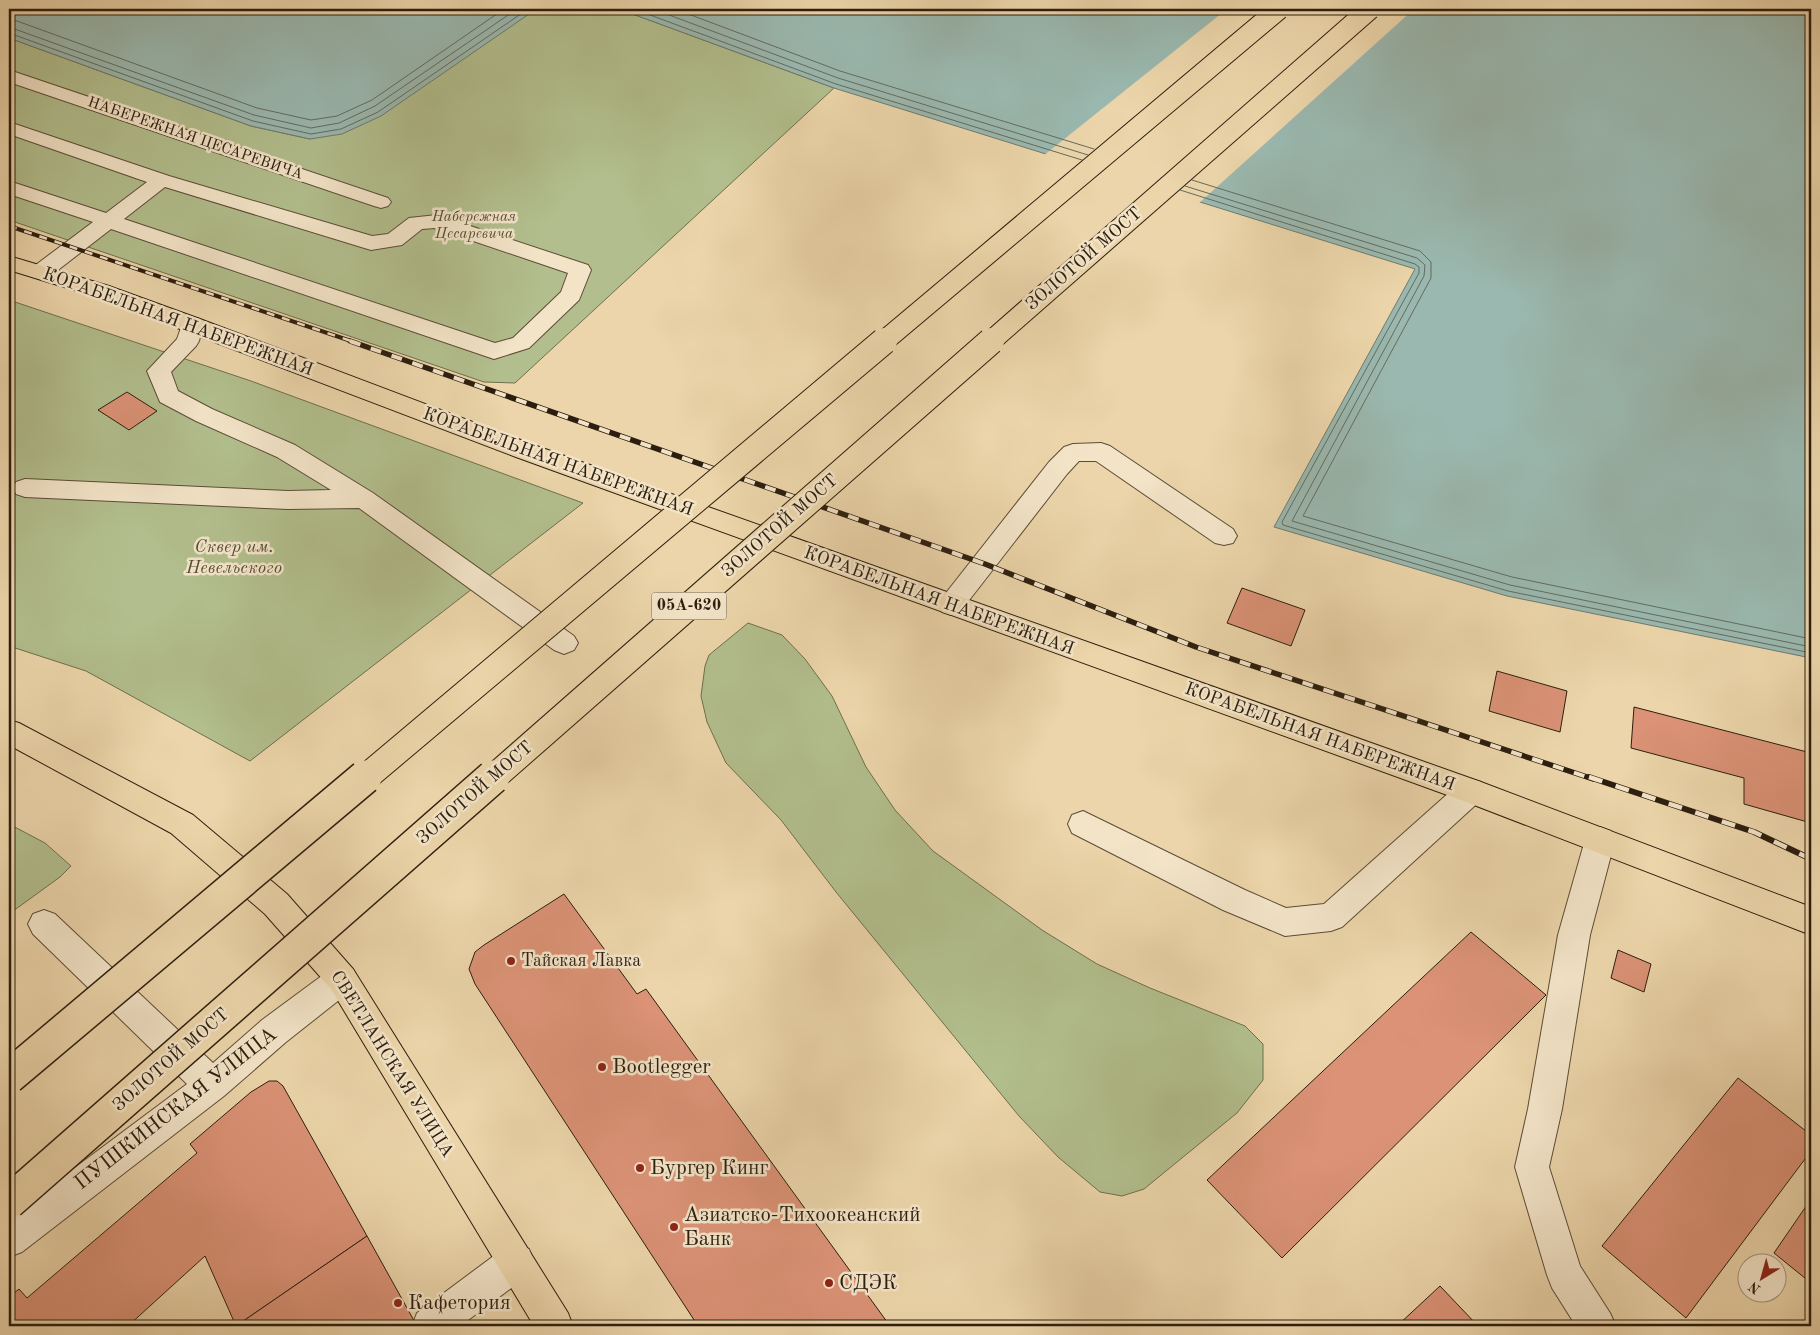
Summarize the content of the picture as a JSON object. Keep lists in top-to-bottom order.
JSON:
{
  "streets": {
    "main road": [
      "ЗОЛОТОЙ МОСТ",
      "КОРАБЕЛЬНАЯ НАБЕРЕЖНАЯ",
      "05А-620",
      "СВЕТЛАНСКАЯ УЛИЦА"
    ],
    "street": ["НАБЕРЕЖНАЯ ЦЕСАРЕВИЧА", "ПУШКИНСКАЯ УЛИЦА"]
  },
  "crossings": [
    ["ЗОЛОТОЙ МОСТ", "ПУШКИНСКАЯ УЛИЦА"],
    ["СВЕТЛАНСКАЯ УЛИЦА", "ПУШКИНСКАЯ УЛИЦА"]
  ],
  "parks": ["Набережная Цесаревича", "Сквер им. Невельского"],
  "places": [
    "Тайская Лавка",
    "Bootlegger",
    "Бургер Кинг",
    "Азиатско-Тихоокеанский Банк",
    "СДЭК",
    "Кафетория"
  ],
  "north": "bottom left"
}
